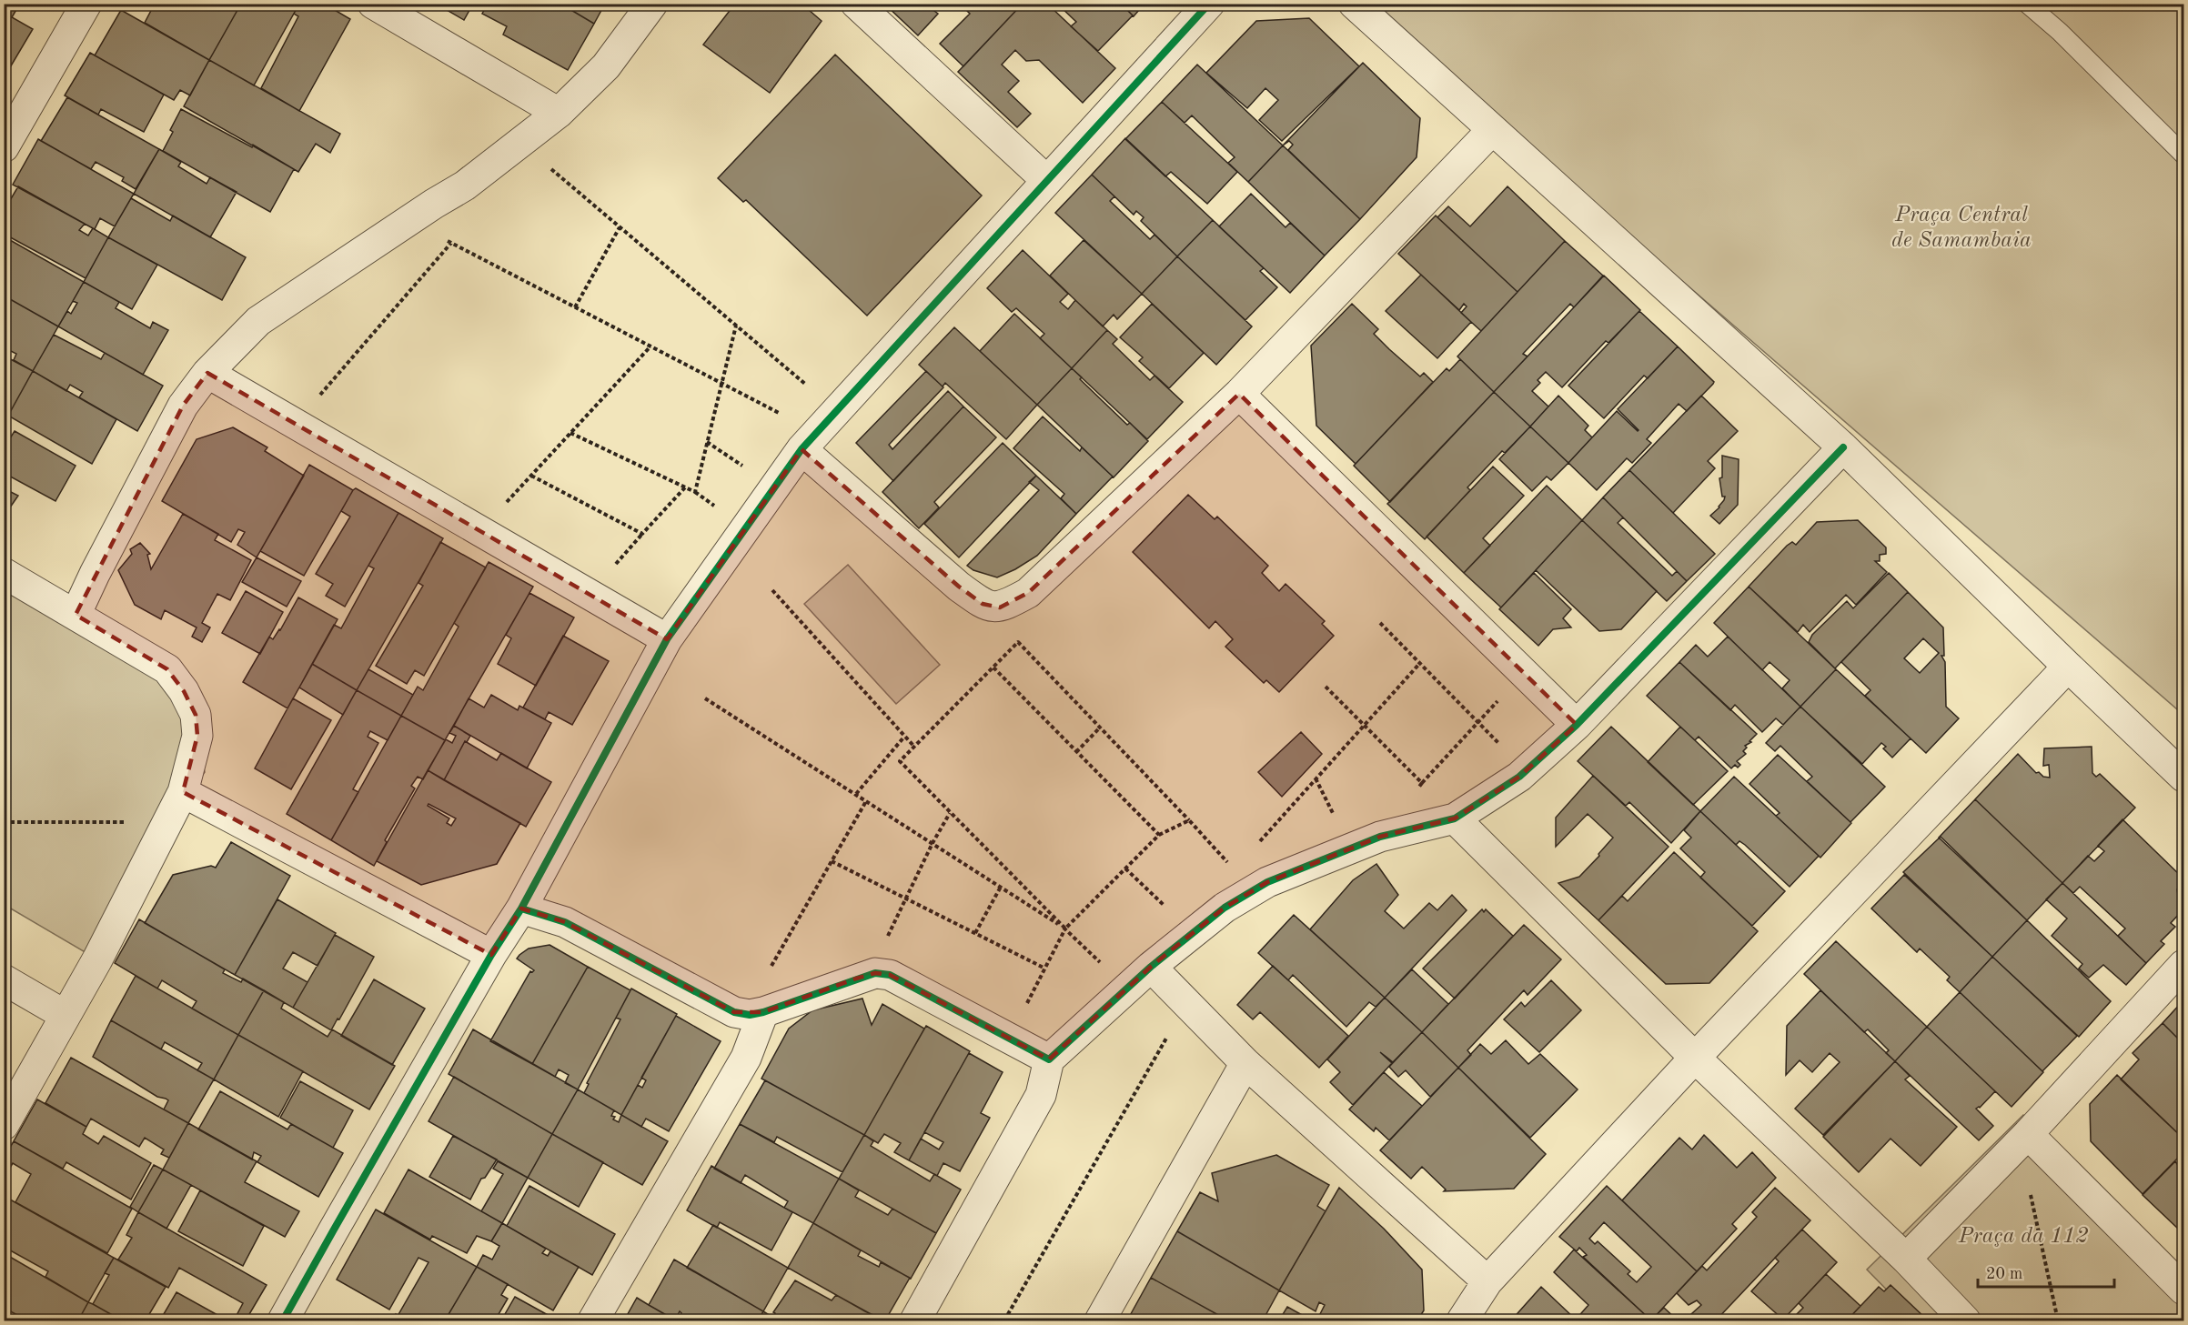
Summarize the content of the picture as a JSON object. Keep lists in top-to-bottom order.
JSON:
{
  "parks": ["Praça Central de Samambaia", "Praça da 112"],
  "scale_bar": "20 m"
}
